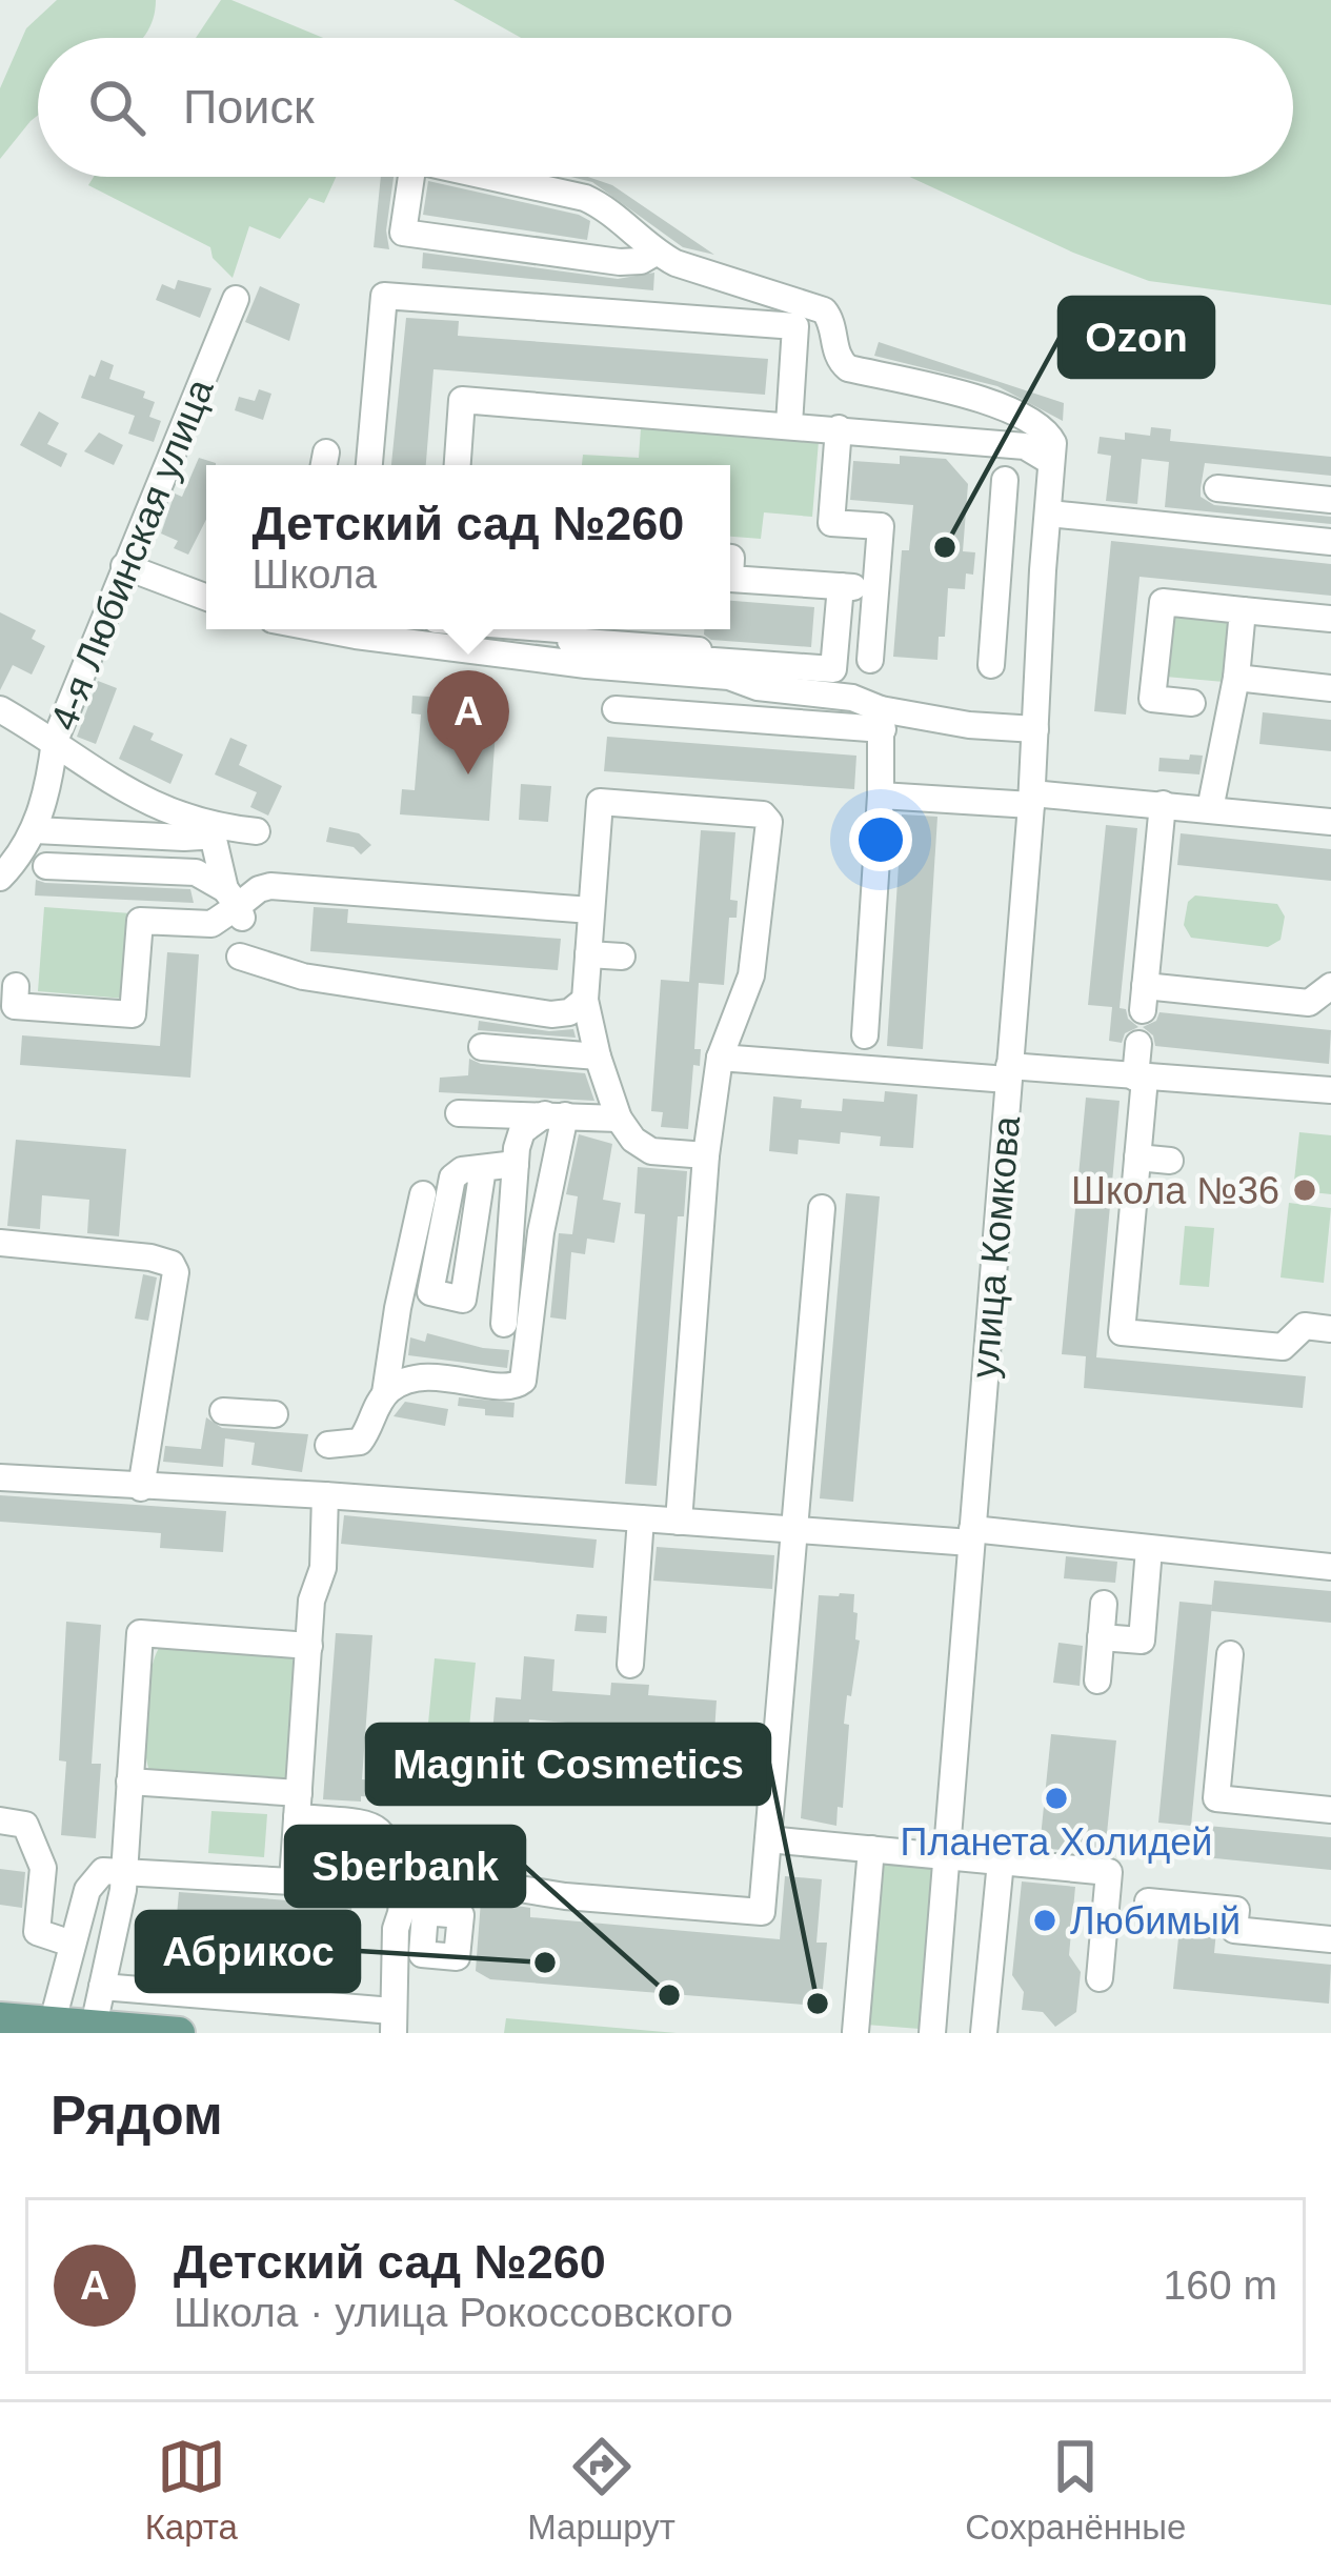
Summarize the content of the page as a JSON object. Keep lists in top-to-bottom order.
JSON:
{
  "streets": {
    "street": ["4-я Любинская улица", "улица Комкова"]
  },
  "places": [
    "Ozon",
    "Школа №36",
    "Планета Холидей",
    "Любимый",
    "Абрикос",
    "Sberbank",
    "Magnit Cosmetics"
  ],
  "page": {
    "search": "Поиск",
    "popup": ["Детский сад №260", "Школа"],
    "pins": "A",
    "heading": "Рядом",
    "list": [
      {
        "mark": "A",
        "name": "Детский сад №260",
        "note": "Школа · улица Рокоссовского",
        "value": "160 m"
      }
    ],
    "nav": ["Карта", "Маршрут", "Сохранённые"]
  }
}
